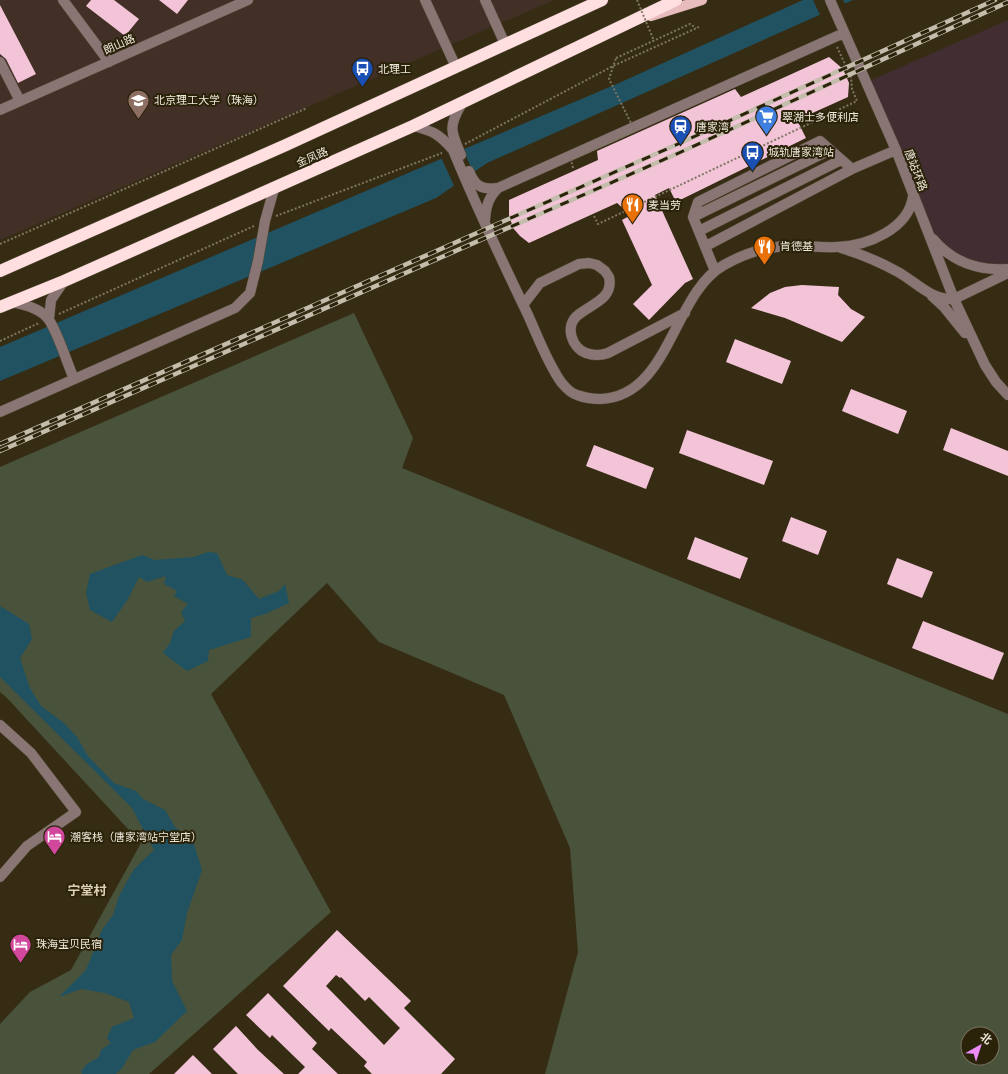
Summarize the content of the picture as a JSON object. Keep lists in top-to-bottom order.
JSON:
{
  "streets": {
    "highway": ["金凤路"],
    "street": ["朗山路", "唐站环路"]
  },
  "districts": ["宁堂村"],
  "places": {
    "bus stop": ["北理工", "城轨唐家湾站"],
    "school or university": ["北京理工大学（珠海）"],
    "supermarket": ["翠湖士多便利店"],
    "station": ["唐家湾"],
    "restaurant": ["麦当劳", "肯德基"],
    "hotel": ["潮客栈（唐家湾站宁堂店）", "珠海宝贝民宿"]
  },
  "north": "top right"
}
